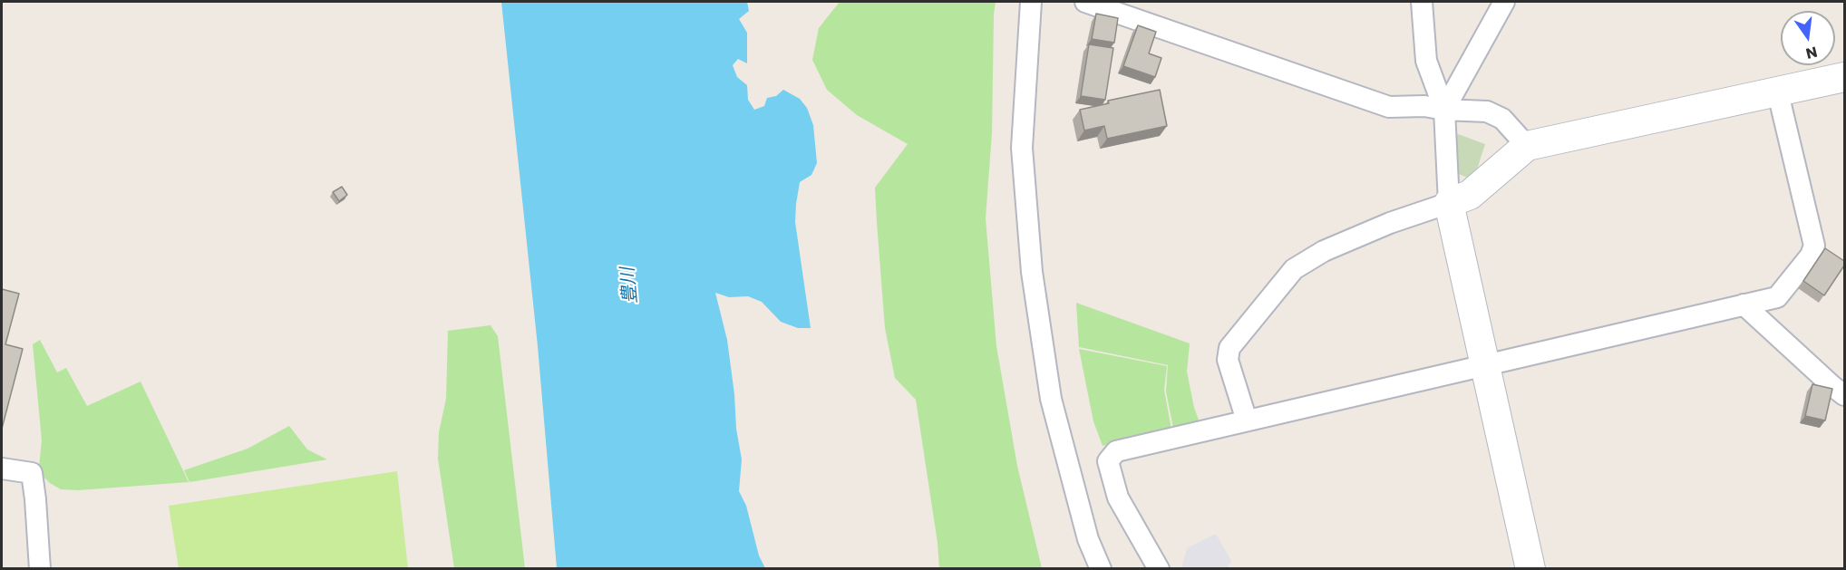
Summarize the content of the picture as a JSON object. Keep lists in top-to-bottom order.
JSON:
{
  "water": ["豊川"],
  "north": "bottom"
}
